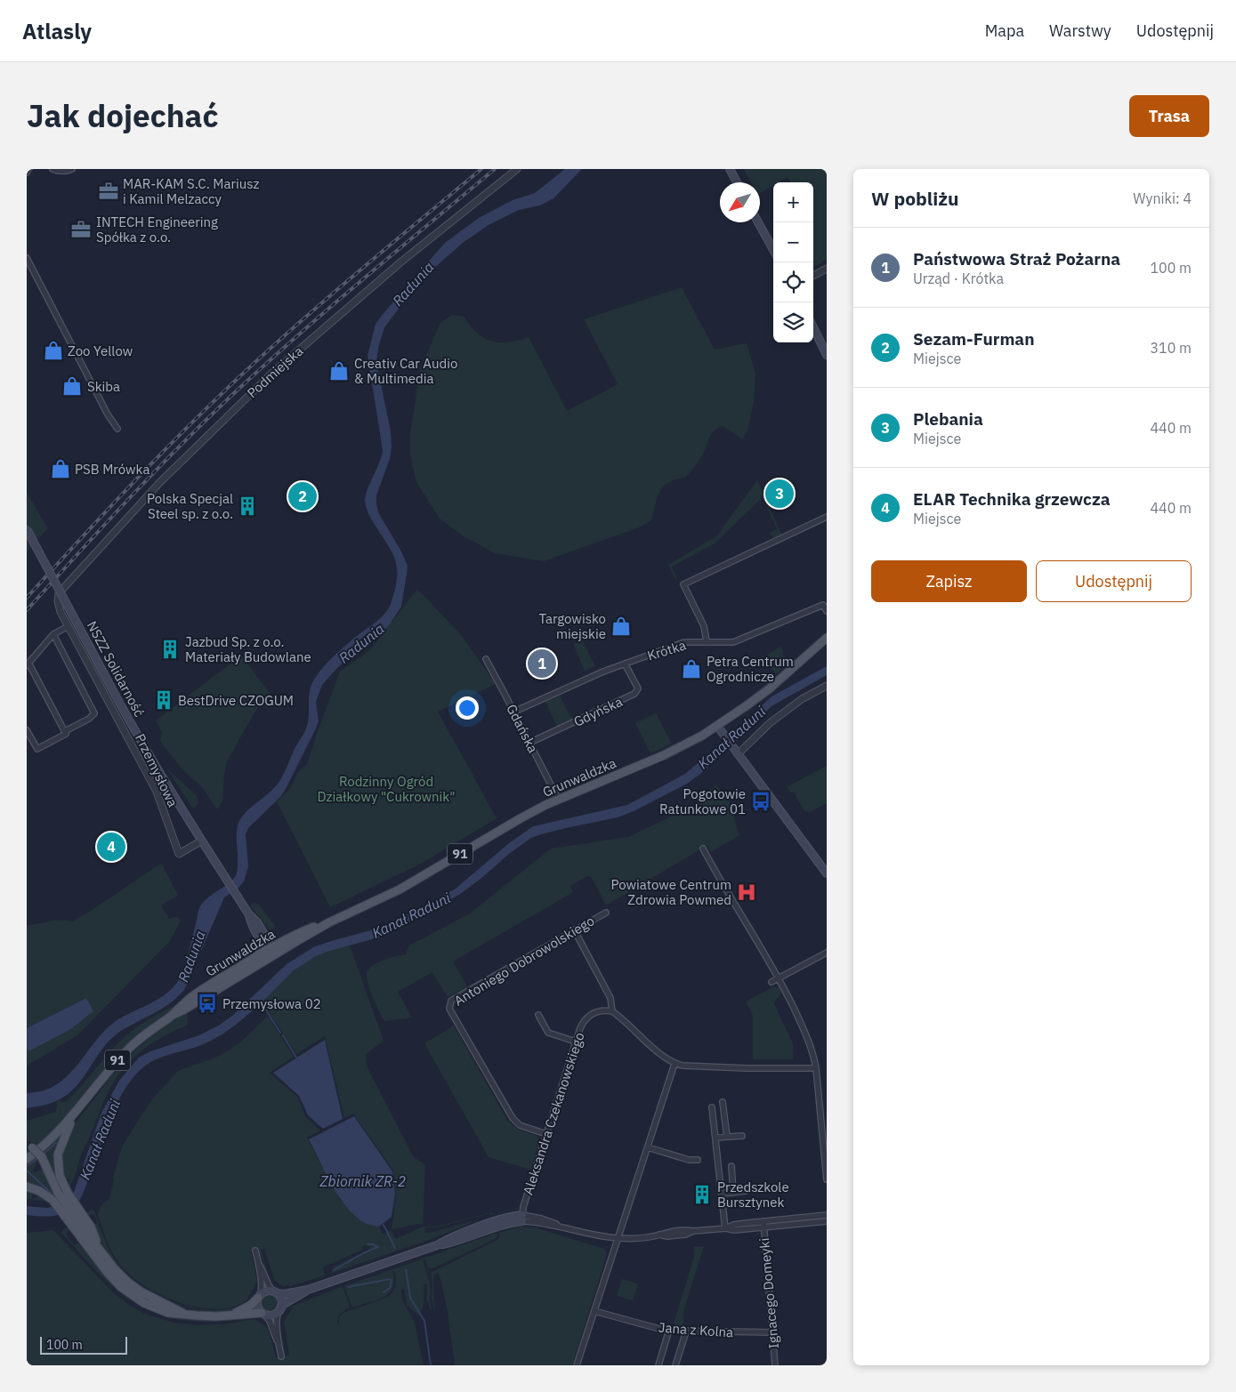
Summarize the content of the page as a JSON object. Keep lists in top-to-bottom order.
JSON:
{
  "streets": {
    "main road": ["NSZZ Solidarność", "Grunwaldzka", "91"],
    "street": [
      "Podmiejska",
      "Krótka",
      "Gdyńska",
      "Gdańska",
      "Przemysłowa",
      "Antoniego Dobrowolskiego",
      "Aleksandra Czekanowskiego",
      "Ignacego Domeyki",
      "Jana z Kolna"
    ]
  },
  "crossings": [
    ["Podmiejska", "Przemysłowa"],
    ["Krótka", "Gdyńska"],
    ["Krótka", "Gdańska"],
    ["NSZZ Solidarność", "Przemysłowa"],
    ["Gdyńska", "Gdańska"],
    ["Gdańska", "Grunwaldzka"],
    ["Antoniego Dobrowolskiego", "Aleksandra Czekanowskiego"],
    ["Ignacego Domeyki", "Jana z Kolna"]
  ],
  "water": ["Radunia", "Kanał Raduni", "Zbiornik ZR-2"],
  "parks": ["Rodzinny Ogród Działkowy \"Cukrownik\""],
  "places": {
    "office": ["MAR-KAM S.C. Mariusz i Kamil Melzaccy", "INTECH Engineering Spółka z o.o."],
    "shop": [
      "Zoo Yellow",
      "Creativ Car Audio & Multimedia",
      "Skiba",
      "PSB Mrówka",
      "Targowisko miejskie",
      "Petra Centrum Ogrodnicze"
    ],
    "building": [
      "Polska Specjal Steel sp. z o.o.",
      "Jazbud Sp. z o.o. Materiały Budowlane",
      "BestDrive CZOGUM",
      "Przedszkole Bursztynek"
    ],
    "bus stop": ["Pogotowie Ratunkowe 01", "Przemysłowa 02"],
    "hospital": ["Powiatowe Centrum Zdrowia Powmed"]
  },
  "scale_bar": "100 m",
  "north": "bottom left",
  "page": {
    "header": "Atlasly",
    "nav": ["Mapa", "Warstwy", "Udostępnij"],
    "title": "Jak dojechać",
    "buttons": [
      "Trasa",
      ["Zapisz", "Udostępnij"]
    ],
    "heading": ["W pobliżu", "Wyniki: 4"],
    "map_buttons": ["+", "−"],
    "list": [
      {
        "mark": "1",
        "name": "Państwowa Straż Pożarna",
        "note": "Urząd · Krótka",
        "value": "100 m"
      },
      {
        "mark": "2",
        "name": "Sezam-Furman",
        "note": "Miejsce",
        "value": "310 m"
      },
      {
        "mark": "3",
        "name": "Plebania",
        "note": "Miejsce",
        "value": "440 m"
      },
      {
        "mark": "4",
        "name": "ELAR Technika grzewcza",
        "note": "Miejsce",
        "value": "440 m"
      }
    ],
    "pins": [
      "3",
      "2",
      "1",
      "4"
    ],
    "scale": "100 m"
  }
}
